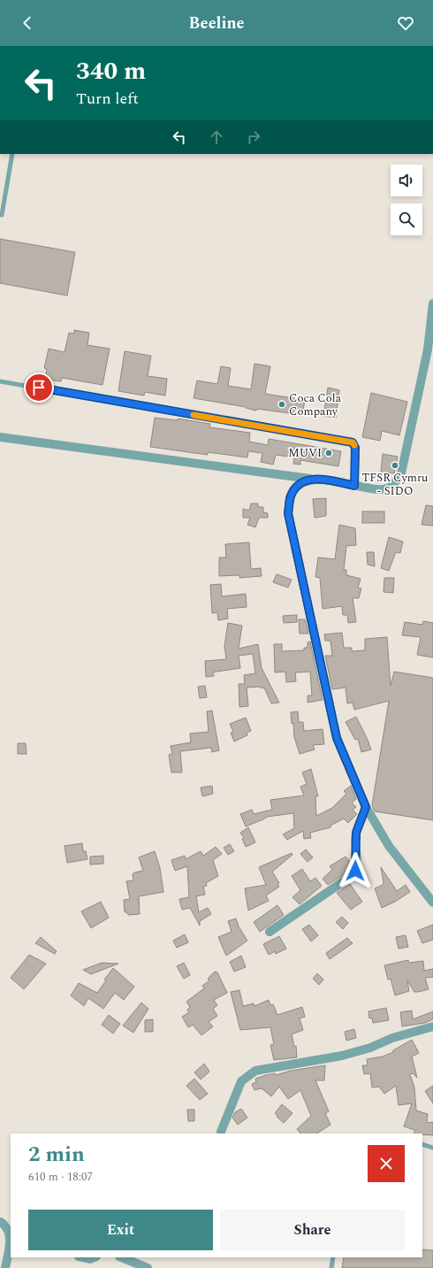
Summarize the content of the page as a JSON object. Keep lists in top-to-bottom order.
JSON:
{
  "places": ["Coca Cola Company", "MUVI", "TFSR Cymru - SIDO"],
  "page": {
    "header": "Beeline",
    "turn": ["340 m", "Turn left"],
    "heading": ["2 min", "610 m · 18:07"],
    "buttons": ["Exit", "Share"]
  }
}
